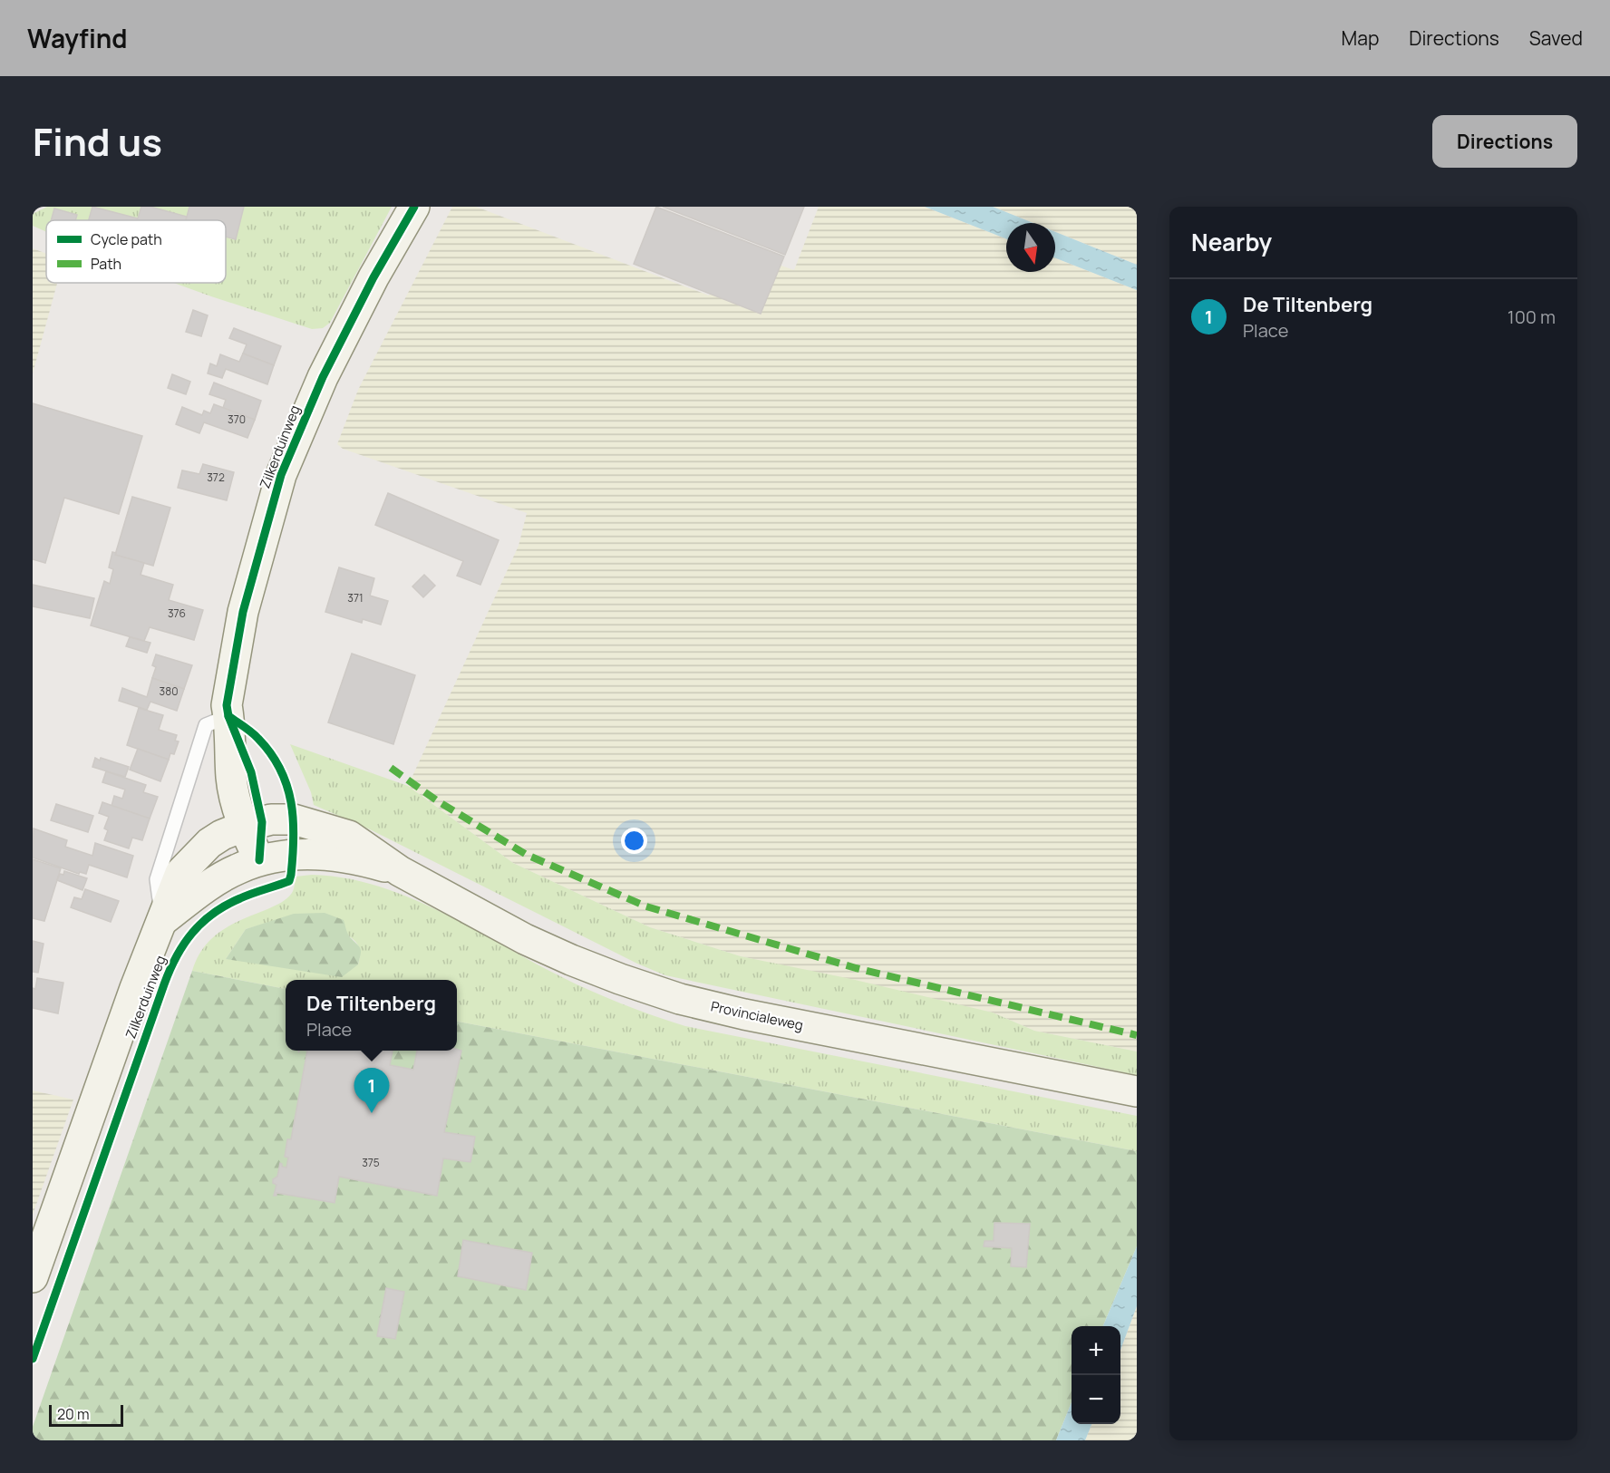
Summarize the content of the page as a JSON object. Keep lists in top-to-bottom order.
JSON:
{
  "streets": {
    "main road": ["Zilkerduinweg", "Provincialeweg"]
  },
  "crossings": [
    ["Zilkerduinweg", "Provincialeweg"]
  ],
  "house_numbers": [
    "370",
    "372",
    "371",
    "376",
    "380",
    "375"
  ],
  "legend": ["Cycle path", "Path"],
  "scale_bar": "20 m",
  "north": "bottom",
  "page": {
    "header": "Wayfind",
    "nav": ["Map", "Directions", "Saved"],
    "title": "Find us",
    "buttons": "Directions",
    "heading": "Nearby",
    "list": [
      {
        "mark": "1",
        "name": "De Tiltenberg",
        "note": "Place",
        "value": "100 m"
      }
    ],
    "popup": ["De Tiltenberg", "Place"],
    "pins": "1",
    "map_buttons": ["+", "−"],
    "scale": "20 m"
  }
}
